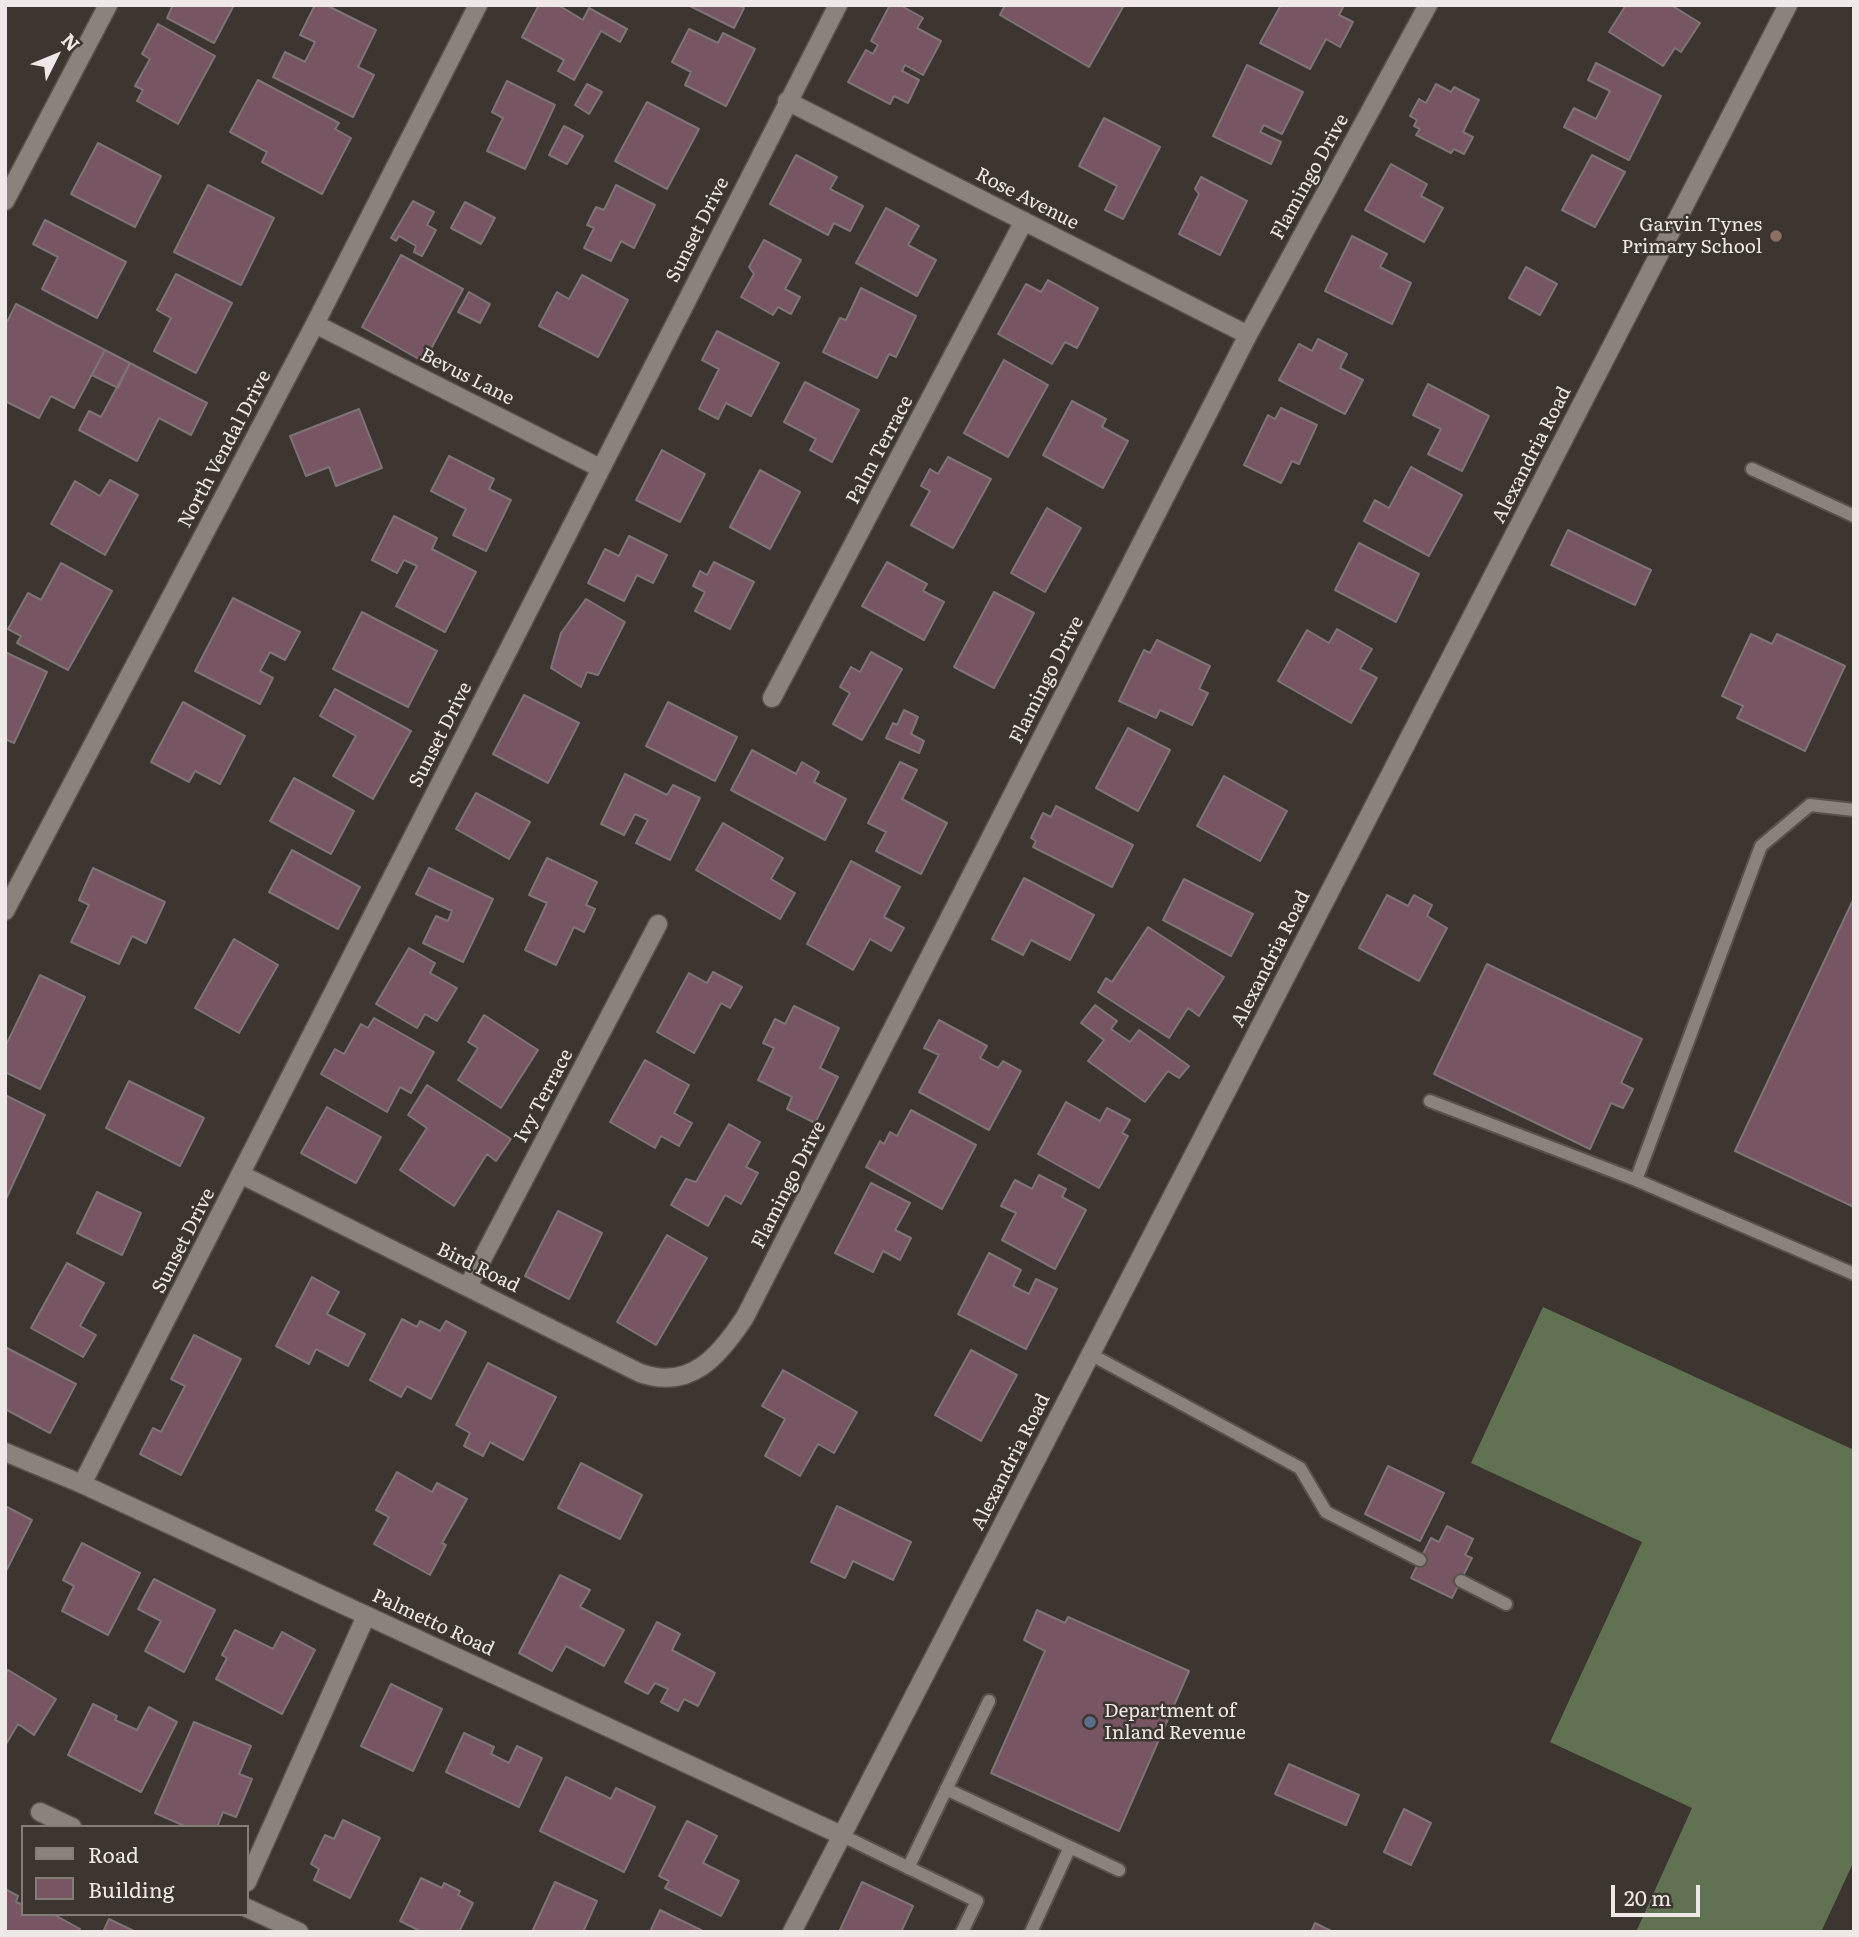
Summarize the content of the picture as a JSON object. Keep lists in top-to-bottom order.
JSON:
{
  "streets": {
    "street": [
      "Flamingo Drive",
      "Rose Avenue",
      "Sunset Drive",
      "Bevus Lane",
      "North Vendal Drive",
      "Palm Terrace",
      "Alexandria Road",
      "Ivy Terrace",
      "Bird Road",
      "Palmetto Road"
    ]
  },
  "crossings": [
    ["Flamingo Drive", "Rose Avenue"],
    ["Flamingo Drive", "Bird Road"],
    ["Rose Avenue", "Sunset Drive"],
    ["Rose Avenue", "Palm Terrace"],
    ["Sunset Drive", "Bevus Lane"],
    ["Sunset Drive", "Bird Road"],
    ["Sunset Drive", "Palmetto Road"],
    ["Bevus Lane", "North Vendal Drive"],
    ["Alexandria Road", "Palmetto Road"],
    ["Ivy Terrace", "Bird Road"]
  ],
  "places": ["Garvin Tynes Primary School", "Department of Inland Revenue"],
  "legend": ["Road", "Building"],
  "scale_bar": "20 m",
  "north": "top right"
}
